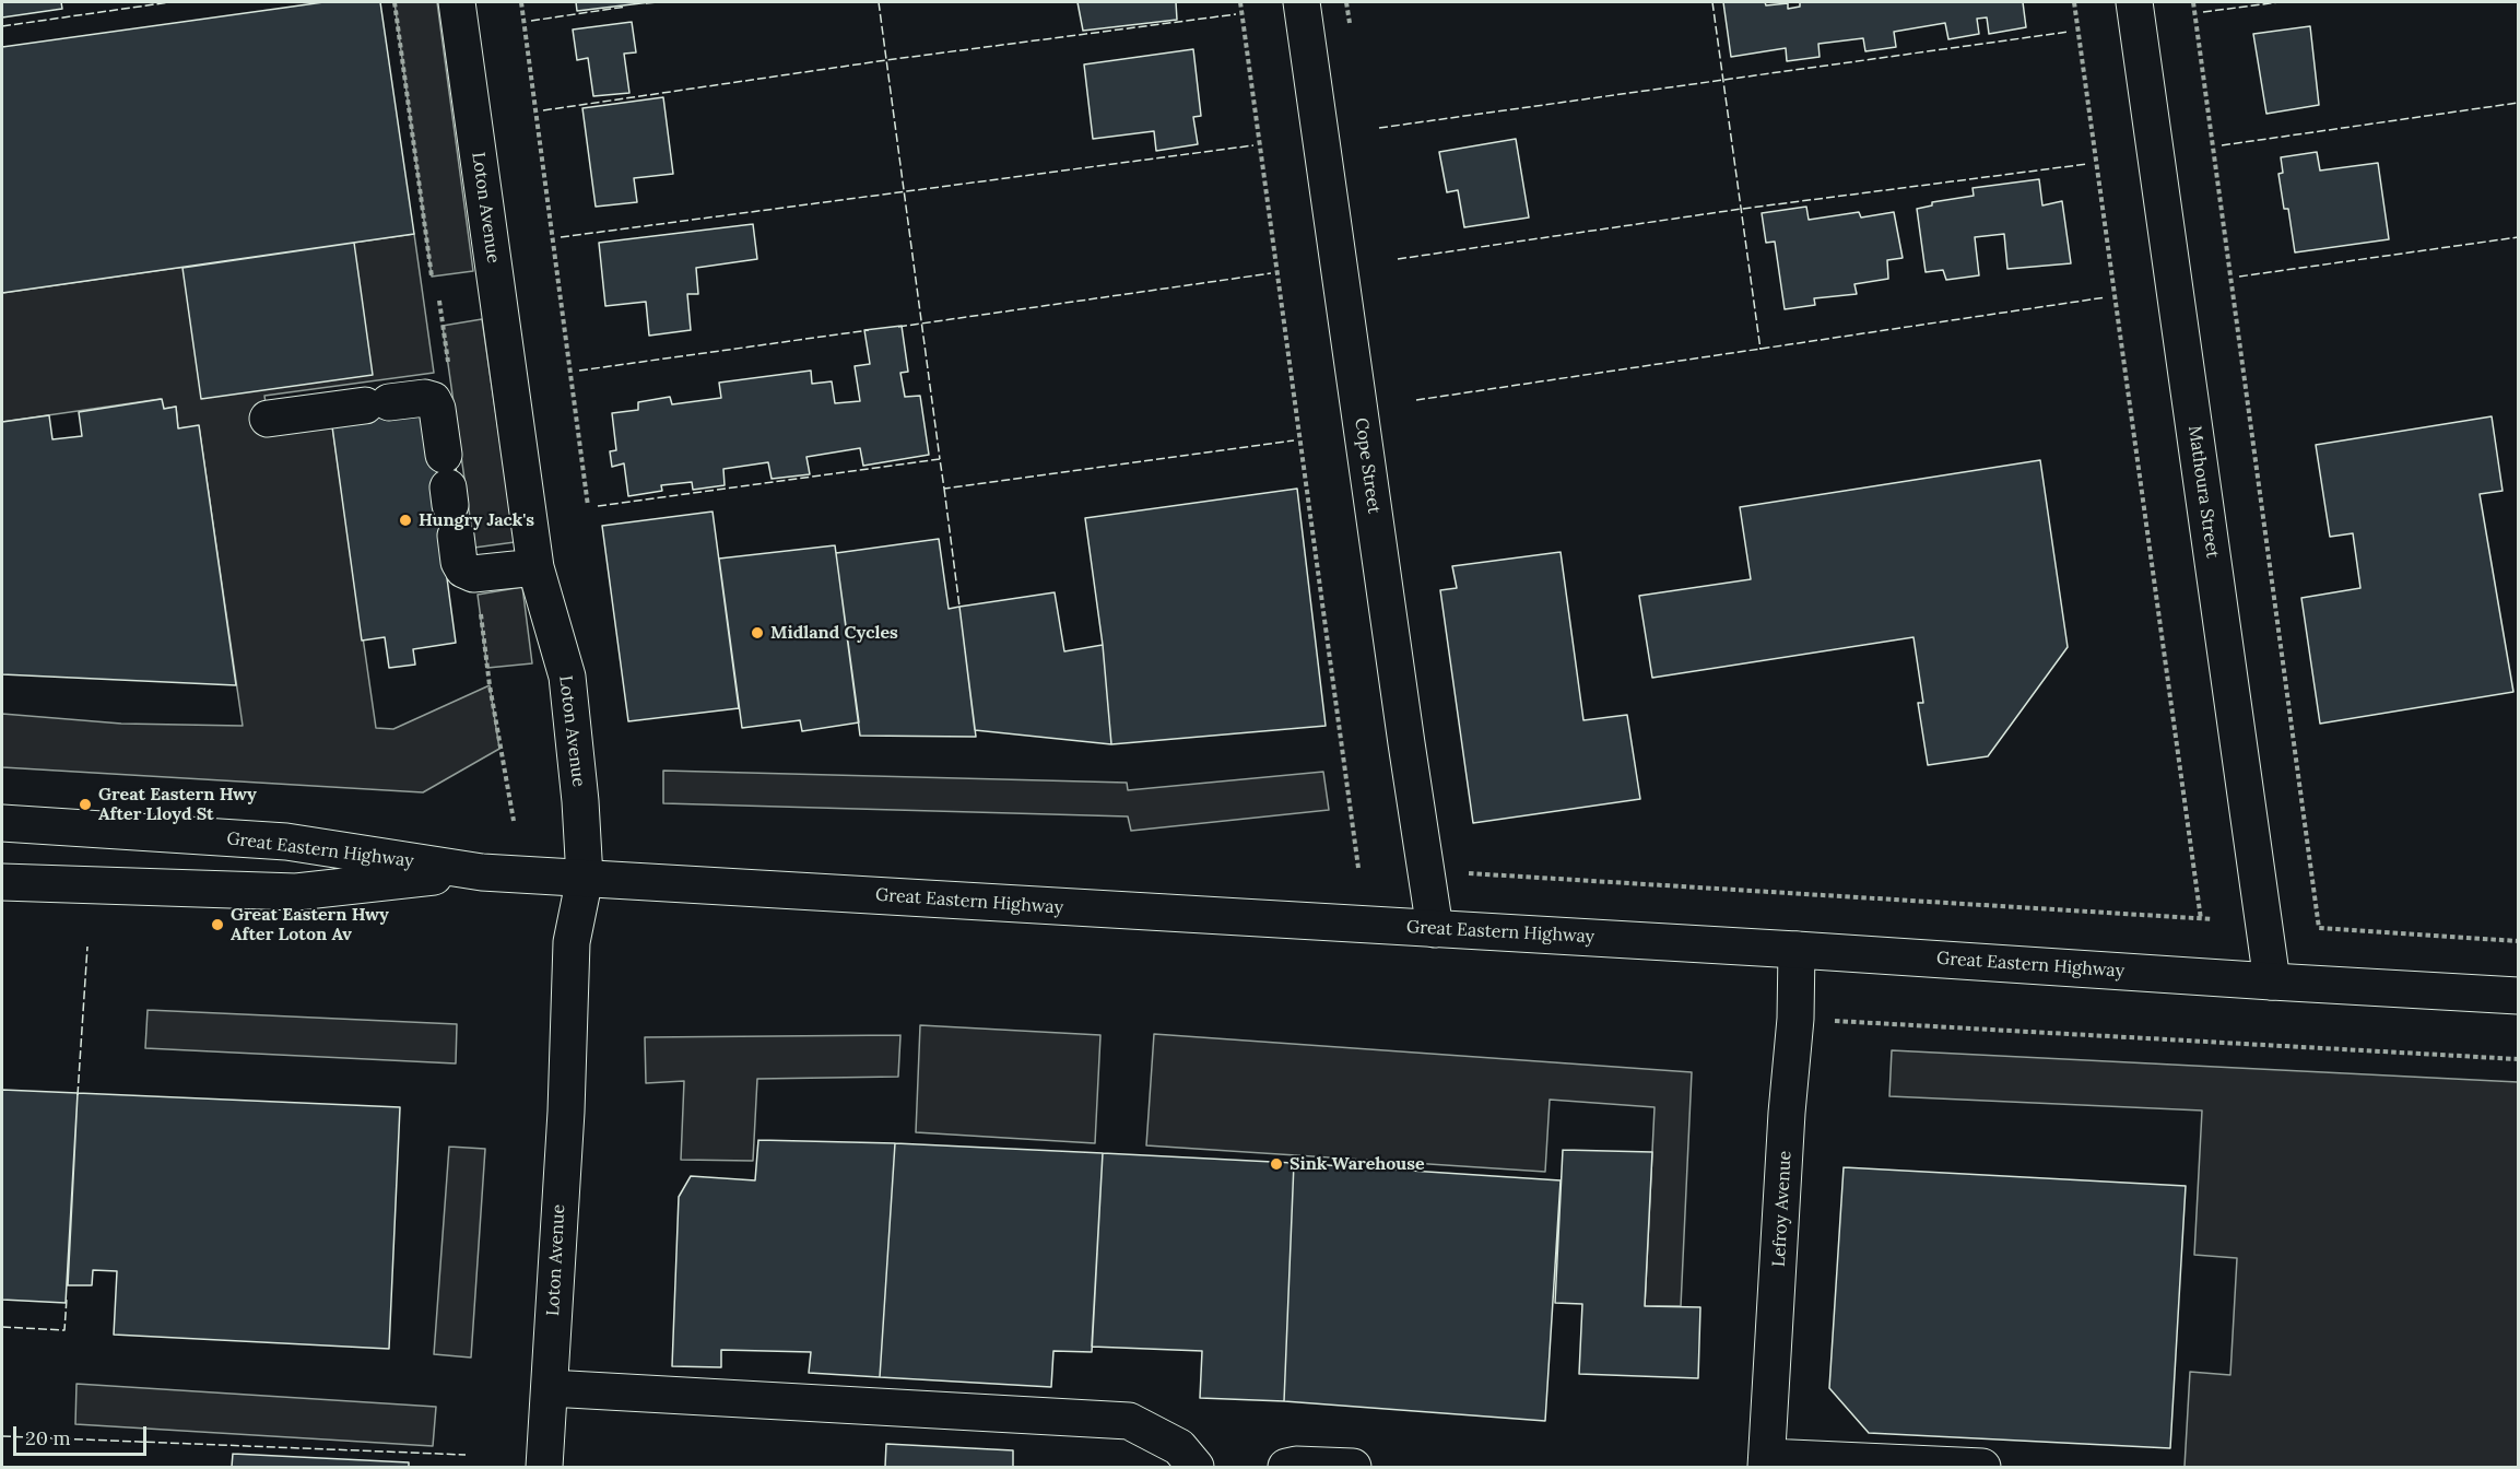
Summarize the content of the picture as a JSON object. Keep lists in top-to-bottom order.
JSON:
{
  "streets": {
    "main road": [
      "Loton Avenue",
      "Cope Street",
      "Mathoura Street",
      "Great Eastern Highway",
      "Lefroy Avenue"
    ]
  },
  "crossings": [
    ["Loton Avenue", "Great Eastern Highway"],
    ["Cope Street", "Great Eastern Highway"],
    ["Mathoura Street", "Great Eastern Highway"],
    ["Great Eastern Highway", "Lefroy Avenue"]
  ],
  "places": [
    "Hungry Jack's",
    "Midland Cycles",
    "Great Eastern Hwy After Lloyd St",
    "Great Eastern Hwy After Loton Av",
    "Sink Warehouse"
  ],
  "scale_bar": "20 m"
}
